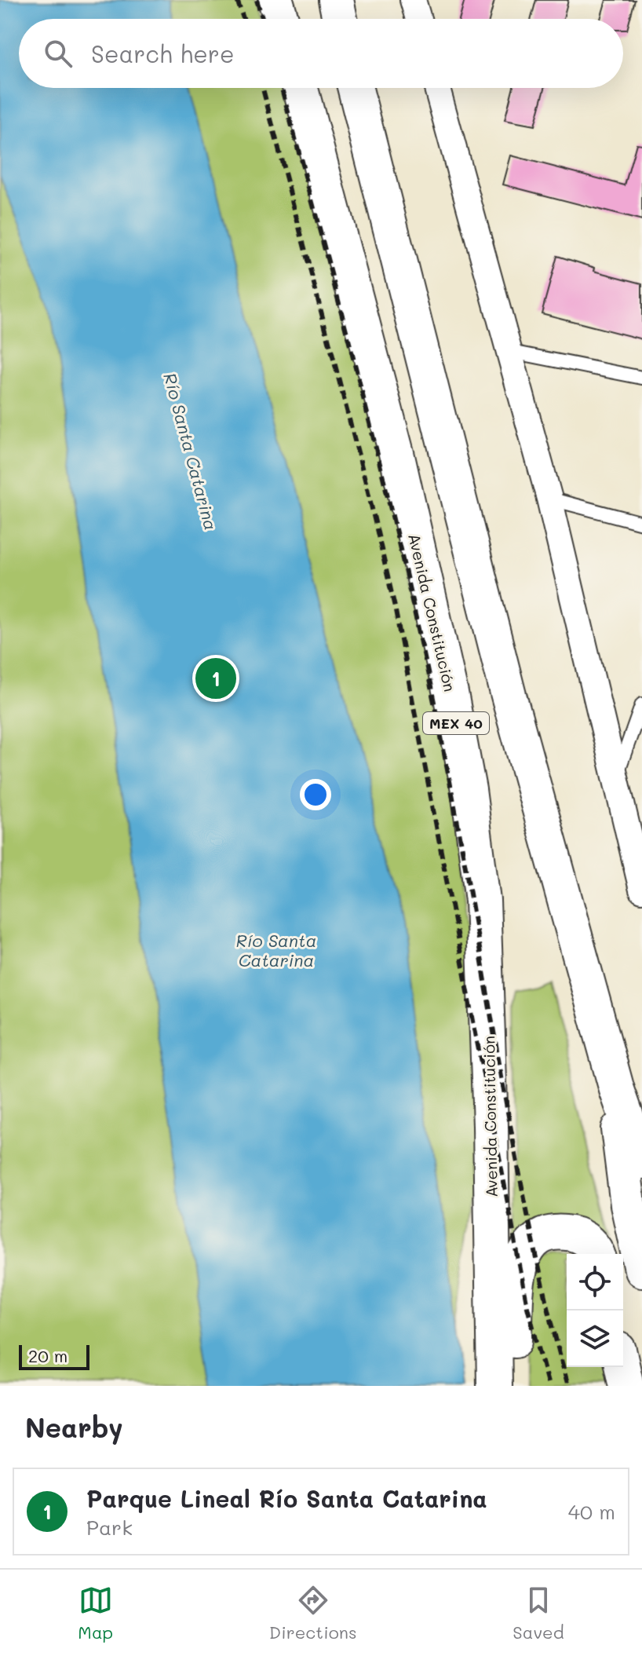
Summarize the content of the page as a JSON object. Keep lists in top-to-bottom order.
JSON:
{
  "streets": {
    "highway": ["Avenida Constitución", "MEX 40"]
  },
  "water": ["Río Santa Catarina"],
  "scale_bar": "20 m",
  "page": {
    "search": "Search here",
    "pins": "1",
    "scale": "20 m",
    "heading": "Nearby",
    "list": [
      {
        "mark": "1",
        "name": "Parque Lineal Río Santa Catarina",
        "note": "Park",
        "value": "40 m"
      }
    ],
    "nav": ["Map", "Directions", "Saved"]
  }
}
